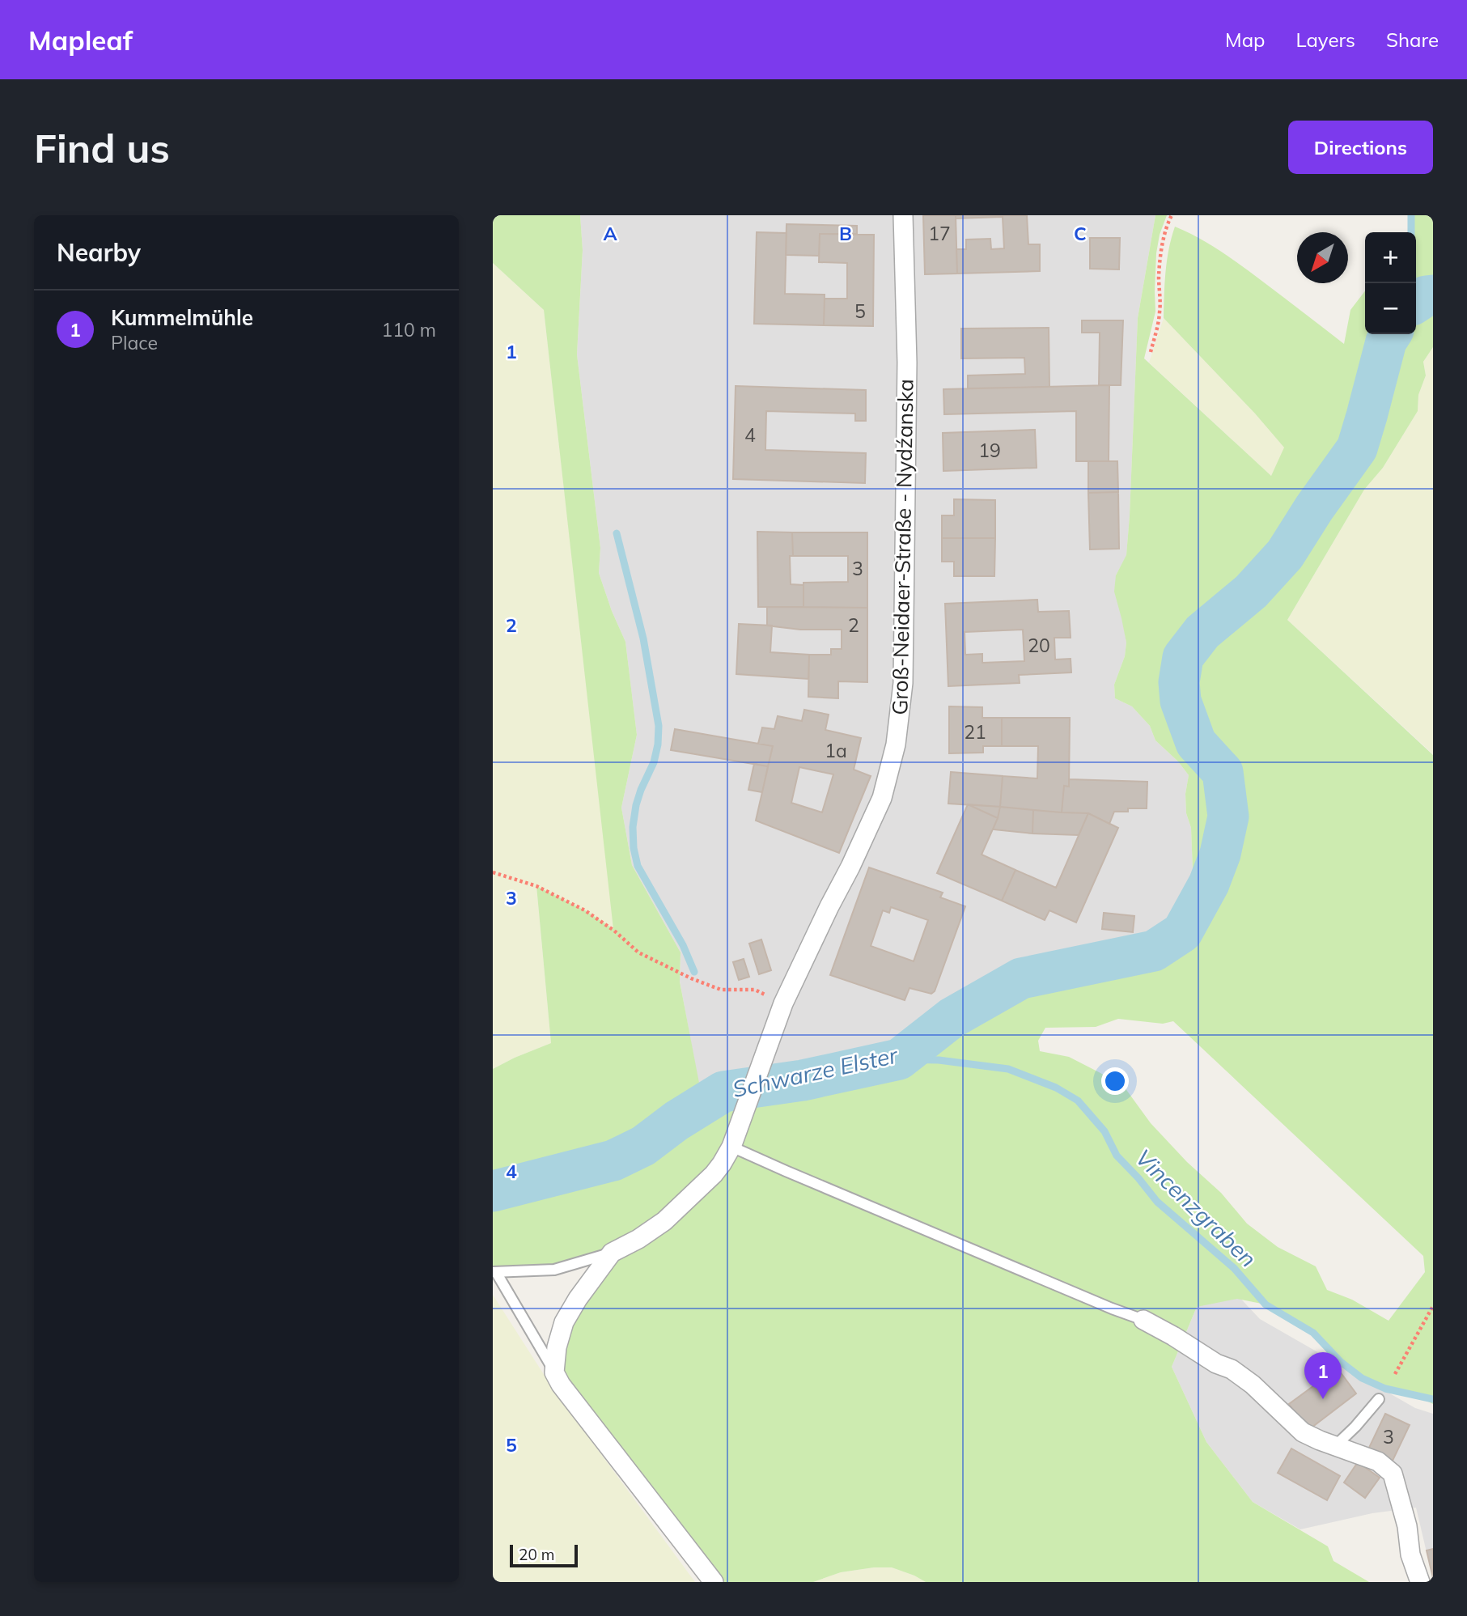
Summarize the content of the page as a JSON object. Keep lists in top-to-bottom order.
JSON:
{
  "streets": {
    "street": ["Groß-Neidaer-Straße - Nydźanska"]
  },
  "water": ["Schwarze Elster", "Vincenzgraben"],
  "house_numbers": [
    "17",
    "5",
    "4",
    "19",
    "3",
    "2",
    "20",
    "21",
    "1a",
    "3"
  ],
  "scale_bar": "20 m",
  "north": "bottom left",
  "page": {
    "header": "Mapleaf",
    "nav": ["Map", "Layers", "Share"],
    "buttons": "Directions",
    "title": "Find us",
    "heading": "Nearby",
    "map_buttons": ["+", "−"],
    "list": [
      {
        "mark": "1",
        "name": "Kummelmühle",
        "note": "Place",
        "value": "110 m"
      }
    ],
    "pins": "1",
    "scale": "20 m"
  },
  "grid": {
    "columns": ["A", "B", "C"],
    "rows": [
      "1",
      "2",
      "3",
      "4",
      "5"
    ]
  }
}
